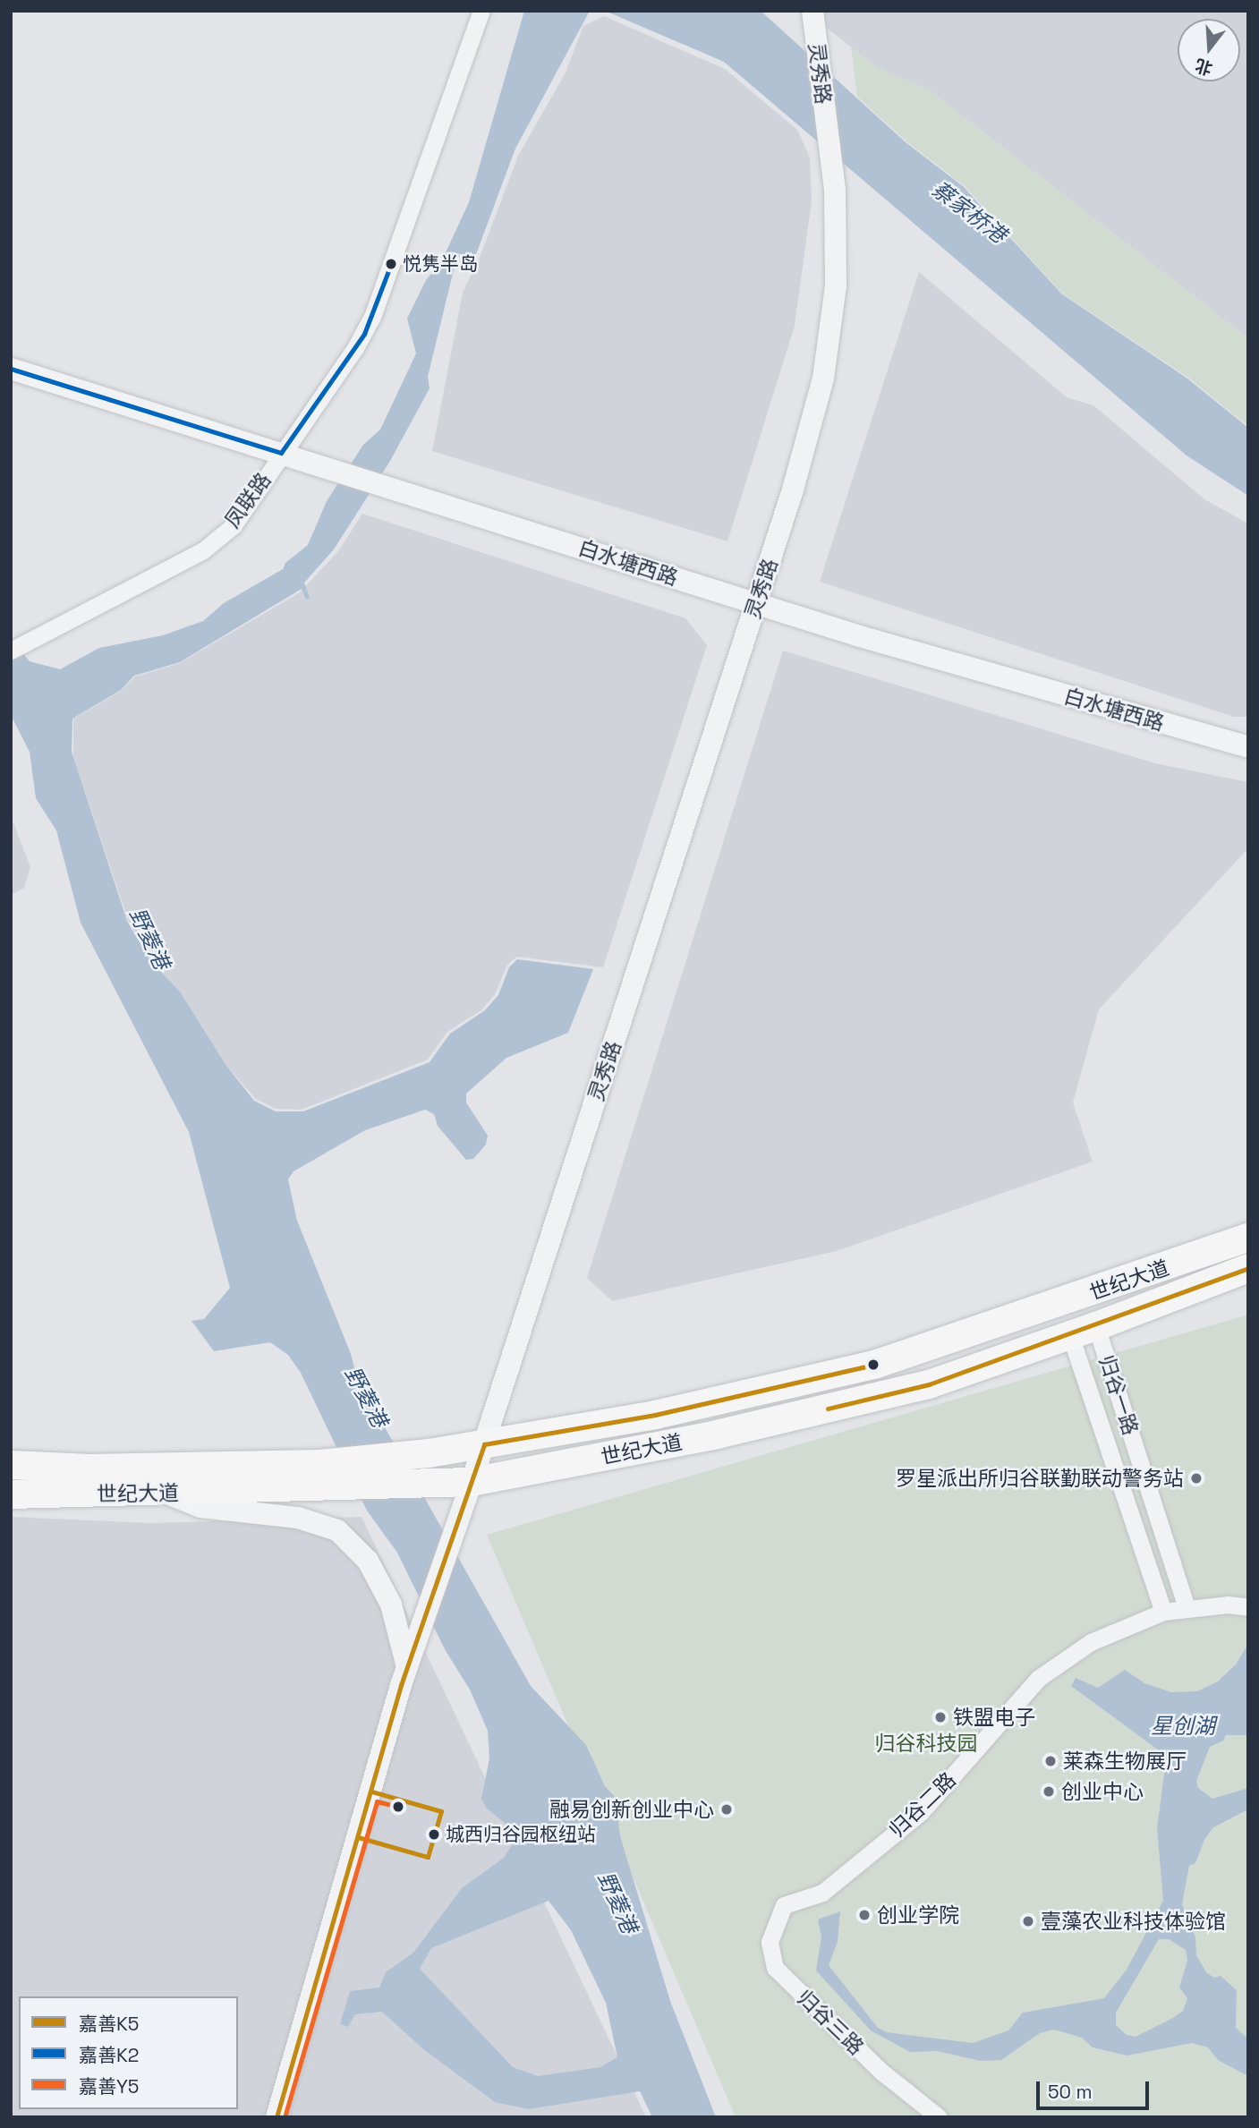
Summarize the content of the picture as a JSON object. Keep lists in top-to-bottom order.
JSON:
{
  "streets": {
    "main road": ["世纪大道"],
    "street": [
      "灵秀路",
      "凤联路",
      "白水塘西路",
      "归谷一路",
      "归谷二路",
      "归谷三路"
    ]
  },
  "crossings": [
    ["灵秀路", "白水塘西路"],
    ["灵秀路", "世纪大道"],
    ["凤联路", "白水塘西路"],
    ["世纪大道", "归谷一路"],
    ["归谷一路", "归谷二路"],
    ["归谷二路", "归谷三路"]
  ],
  "water": ["蔡家桥港", "野菱港", "星创湖"],
  "parks": ["归谷科技园"],
  "places": [
    "悦隽半岛",
    "罗星派出所归谷联勤联动警务站",
    "铁盟电子",
    "莱森生物展厅",
    "创业中心",
    "融易创新创业中心",
    "城西归谷园枢纽站",
    "创业学院",
    "壹藻农业科技体验馆"
  ],
  "lines": ["transit line 嘉善K2", "transit line 嘉善K5", "transit line 嘉善Y5"],
  "legend": ["嘉善K5", "嘉善K2", "嘉善Y5"],
  "scale_bar": "50 m",
  "north": "bottom"
}
